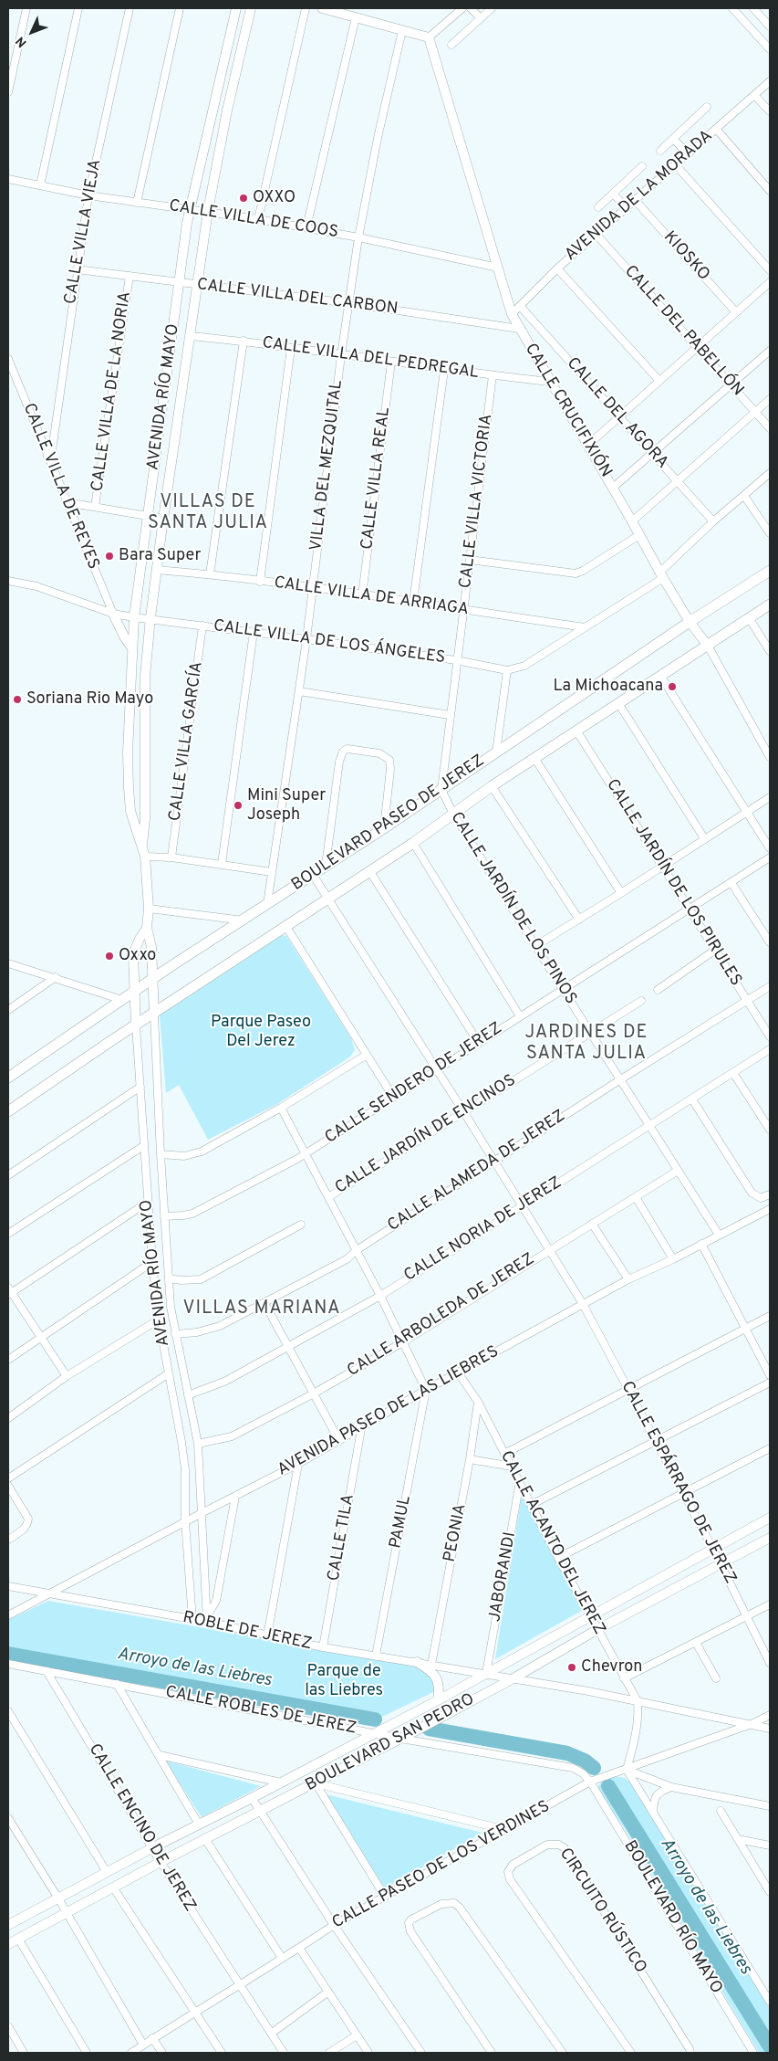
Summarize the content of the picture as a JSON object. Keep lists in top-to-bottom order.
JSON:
{
  "streets": {
    "main road": ["BOULEVARD PASEO DE JEREZ"],
    "street": [
      "AVENIDA DE LA MORADA",
      "CALLE VILLA DE COOS",
      "CALLE VILLA VIEJA",
      "KIOSKO",
      "CALLE VILLA DEL CARBON",
      "CALLE DEL PABELLÓN",
      "CALLE VILLA DEL PEDREGAL",
      "CALLE VILLA DE LA NORIA",
      "AVENIDA RÍO MAYO",
      "CALLE CRUCIFIXIÓN",
      "CALLE DEL AGORA",
      "VILLA DEL MEZQUITAL",
      "CALLE VILLA REAL",
      "CALLE VILLA DE REYES",
      "CALLE VILLA VICTORIA",
      "CALLE VILLA DE ARRIAGA",
      "CALLE VILLA DE LOS ÁNGELES",
      "CALLE VILLA GARCÍA",
      "CALLE JARDÍN DE LOS PIRULES",
      "CALLE JARDÍN DE LOS PINOS",
      "CALLE SENDERO DE JEREZ",
      "CALLE JARDÍN DE ENCINOS",
      "CALLE ALAMEDA DE JEREZ",
      "CALLE NORIA DE JEREZ",
      "CALLE ARBOLEDA DE JEREZ",
      "AVENIDA PASEO DE LAS LIEBRES",
      "CALLE ESPÁRRAGO DE JEREZ",
      "PAMUL",
      "PEONIA",
      "CALLE TILA",
      "CALLE ACANTO DEL JEREZ",
      "JABORANDI",
      "ROBLE DE JEREZ",
      "CALLE ROBLES DE JEREZ",
      "BOULEVARD SAN PEDRO",
      "CALLE ENCINO DE JEREZ",
      "CALLE PASEO DE LOS VERDINES",
      "CIRCUITO RÚSTICO",
      "BOULEVARD RÍO MAYO"
    ]
  },
  "crossings": [
    ["AVENIDA DE LA MORADA", "KIOSKO"],
    ["AVENIDA DE LA MORADA", "CALLE DEL PABELLÓN"],
    ["AVENIDA DE LA MORADA", "CALLE CRUCIFIXIÓN"],
    ["AVENIDA DE LA MORADA", "CALLE DEL AGORA"],
    ["CALLE VILLA DE COOS", "CALLE VILLA VIEJA"],
    ["CALLE VILLA DE COOS", "AVENIDA RÍO MAYO"],
    ["CALLE VILLA DE COOS", "CALLE CRUCIFIXIÓN"],
    ["CALLE VILLA DE COOS", "VILLA DEL MEZQUITAL"],
    ["CALLE VILLA VIEJA", "CALLE VILLA DEL CARBON"],
    ["CALLE VILLA VIEJA", "CALLE VILLA DE REYES"],
    ["CALLE VILLA DEL CARBON", "CALLE VILLA DE LA NORIA"],
    ["CALLE VILLA DEL CARBON", "AVENIDA RÍO MAYO"],
    ["CALLE VILLA DEL CARBON", "CALLE CRUCIFIXIÓN"],
    ["CALLE VILLA DEL CARBON", "VILLA DEL MEZQUITAL"],
    ["CALLE VILLA DEL PEDREGAL", "AVENIDA RÍO MAYO"],
    ["CALLE VILLA DEL PEDREGAL", "CALLE CRUCIFIXIÓN"],
    ["CALLE VILLA DEL PEDREGAL", "VILLA DEL MEZQUITAL"],
    ["CALLE VILLA DEL PEDREGAL", "CALLE VILLA REAL"],
    ["CALLE VILLA DEL PEDREGAL", "CALLE VILLA VICTORIA"],
    ["AVENIDA RÍO MAYO", "CALLE VILLA DE ARRIAGA"],
    ["AVENIDA RÍO MAYO", "CALLE VILLA DE LOS ÁNGELES"],
    ["AVENIDA RÍO MAYO", "BOULEVARD PASEO DE JEREZ"],
    ["AVENIDA RÍO MAYO", "CALLE SENDERO DE JEREZ"],
    ["AVENIDA RÍO MAYO", "CALLE ALAMEDA DE JEREZ"],
    ["AVENIDA RÍO MAYO", "CALLE NORIA DE JEREZ"],
    ["AVENIDA RÍO MAYO", "CALLE ARBOLEDA DE JEREZ"],
    ["AVENIDA RÍO MAYO", "AVENIDA PASEO DE LAS LIEBRES"],
    ["AVENIDA RÍO MAYO", "ROBLE DE JEREZ"],
    ["CALLE CRUCIFIXIÓN", "BOULEVARD PASEO DE JEREZ"],
    ["VILLA DEL MEZQUITAL", "CALLE VILLA DE ARRIAGA"],
    ["VILLA DEL MEZQUITAL", "CALLE VILLA DE LOS ÁNGELES"],
    ["VILLA DEL MEZQUITAL", "BOULEVARD PASEO DE JEREZ"],
    ["CALLE VILLA REAL", "CALLE VILLA DE ARRIAGA"],
    ["CALLE VILLA DE REYES", "CALLE VILLA DE LOS ÁNGELES"],
    ["CALLE VILLA VICTORIA", "CALLE VILLA DE ARRIAGA"],
    ["CALLE VILLA VICTORIA", "CALLE VILLA DE LOS ÁNGELES"],
    ["CALLE VILLA VICTORIA", "BOULEVARD PASEO DE JEREZ"],
    ["CALLE VILLA VICTORIA", "CALLE JARDÍN DE LOS PINOS"],
    ["CALLE VILLA DE LOS ÁNGELES", "CALLE VILLA GARCÍA"],
    ["BOULEVARD PASEO DE JEREZ", "CALLE JARDÍN DE LOS PIRULES"],
    ["BOULEVARD PASEO DE JEREZ", "CALLE JARDÍN DE LOS PINOS"],
    ["BOULEVARD PASEO DE JEREZ", "CALLE ESPÁRRAGO DE JEREZ"],
    ["CALLE JARDÍN DE LOS PIRULES", "CALLE SENDERO DE JEREZ"],
    ["CALLE JARDÍN DE LOS PIRULES", "CALLE ALAMEDA DE JEREZ"],
    ["CALLE JARDÍN DE LOS PINOS", "CALLE SENDERO DE JEREZ"],
    ["CALLE JARDÍN DE LOS PINOS", "CALLE JARDÍN DE ENCINOS"],
    ["CALLE JARDÍN DE LOS PINOS", "CALLE ALAMEDA DE JEREZ"],
    ["CALLE JARDÍN DE LOS PINOS", "CALLE NORIA DE JEREZ"],
    ["CALLE JARDÍN DE LOS PINOS", "CALLE ARBOLEDA DE JEREZ"],
    ["CALLE JARDÍN DE LOS PINOS", "AVENIDA PASEO DE LAS LIEBRES"],
    ["CALLE SENDERO DE JEREZ", "CALLE ESPÁRRAGO DE JEREZ"],
    ["CALLE JARDÍN DE ENCINOS", "CALLE ESPÁRRAGO DE JEREZ"],
    ["CALLE ALAMEDA DE JEREZ", "CALLE ESPÁRRAGO DE JEREZ"],
    ["CALLE NORIA DE JEREZ", "CALLE ESPÁRRAGO DE JEREZ"],
    ["CALLE ARBOLEDA DE JEREZ", "CALLE ESPÁRRAGO DE JEREZ"],
    ["AVENIDA PASEO DE LAS LIEBRES", "CALLE ESPÁRRAGO DE JEREZ"],
    ["AVENIDA PASEO DE LAS LIEBRES", "PAMUL"],
    ["AVENIDA PASEO DE LAS LIEBRES", "CALLE TILA"],
    ["AVENIDA PASEO DE LAS LIEBRES", "CALLE ACANTO DEL JEREZ"],
    ["AVENIDA PASEO DE LAS LIEBRES", "ROBLE DE JEREZ"],
    ["CALLE ESPÁRRAGO DE JEREZ", "BOULEVARD SAN PEDRO"],
    ["PAMUL", "ROBLE DE JEREZ"],
    ["PEONIA", "CALLE ACANTO DEL JEREZ"],
    ["PEONIA", "ROBLE DE JEREZ"],
    ["CALLE TILA", "ROBLE DE JEREZ"],
    ["CALLE ACANTO DEL JEREZ", "JABORANDI"],
    ["CALLE ACANTO DEL JEREZ", "ROBLE DE JEREZ"],
    ["CALLE ACANTO DEL JEREZ", "BOULEVARD SAN PEDRO"],
    ["JABORANDI", "ROBLE DE JEREZ"],
    ["JABORANDI", "BOULEVARD SAN PEDRO"],
    ["ROBLE DE JEREZ", "BOULEVARD SAN PEDRO"],
    ["ROBLE DE JEREZ", "CALLE PASEO DE LOS VERDINES"],
    ["CALLE ROBLES DE JEREZ", "BOULEVARD SAN PEDRO"],
    ["CALLE ROBLES DE JEREZ", "CALLE ENCINO DE JEREZ"],
    ["CALLE ROBLES DE JEREZ", "CALLE PASEO DE LOS VERDINES"],
    ["CALLE ROBLES DE JEREZ", "BOULEVARD RÍO MAYO"],
    ["BOULEVARD SAN PEDRO", "CALLE ENCINO DE JEREZ"],
    ["CALLE ENCINO DE JEREZ", "CALLE PASEO DE LOS VERDINES"],
    ["CALLE PASEO DE LOS VERDINES", "BOULEVARD RÍO MAYO"]
  ],
  "districts": ["VILLAS DE SANTA JULIA", "JARDINES DE SANTA JULIA", "VILLAS MARIANA"],
  "water": ["Arroyo de las Liebres"],
  "parks": ["Parque Paseo Del Jerez", "Parque de las Liebres"],
  "places": [
    "OXXO",
    "Bara Super",
    "La Michoacana",
    "Soriana Rio Mayo",
    "Mini Super Joseph",
    "Oxxo",
    "Chevron"
  ],
  "north": "bottom left"
}
